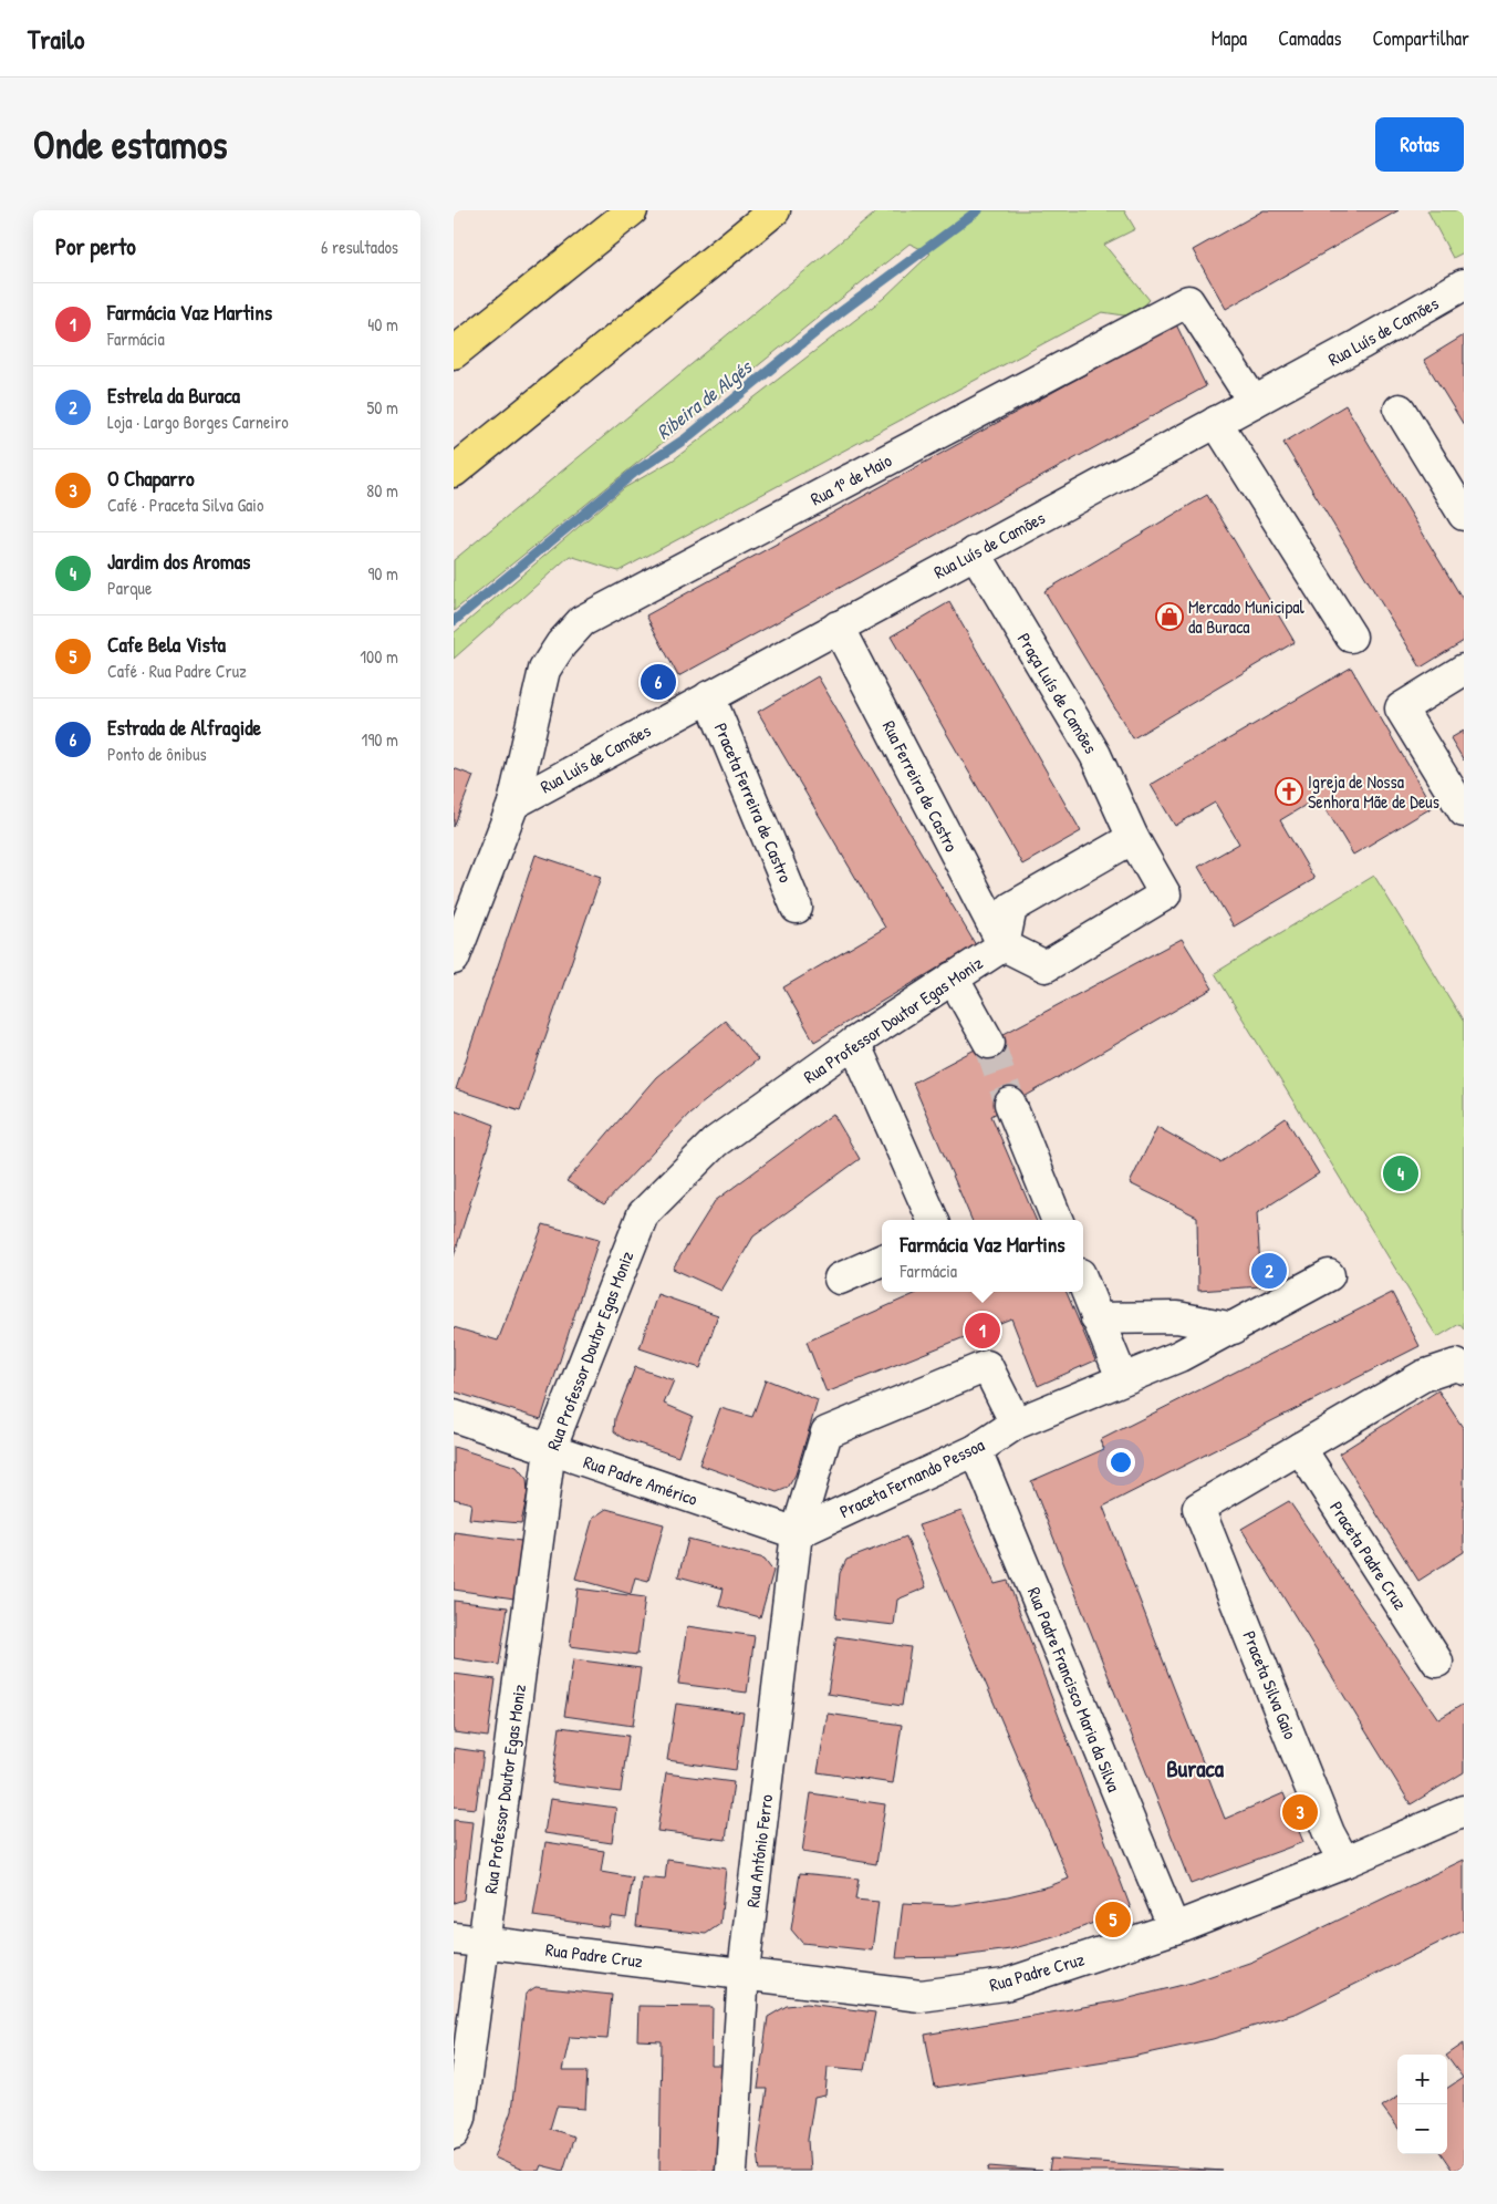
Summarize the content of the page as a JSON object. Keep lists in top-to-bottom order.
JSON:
{
  "streets": {
    "street": [
      "Rua Luís de Camões",
      "Rua 1º de Maio",
      "Praça Luís de Camões",
      "Rua Ferreira de Castro",
      "Praceta Ferreira de Castro",
      "Rua Professor Doutor Egas Moniz",
      "Praceta Fernando Pessoa",
      "Rua Padre Américo",
      "Praceta Padre Cruz",
      "Praceta Silva Gaio",
      "Rua Padre Francisco Maria da Silva",
      "Rua António Ferro",
      "Rua Padre Cruz"
    ]
  },
  "crossings": [
    ["Rua Luís de Camões", "Rua 1º de Maio"],
    ["Rua Luís de Camões", "Praça Luís de Camões"],
    ["Rua Luís de Camões", "Rua Ferreira de Castro"],
    ["Rua Luís de Camões", "Praceta Ferreira de Castro"],
    ["Rua Ferreira de Castro", "Rua Professor Doutor Egas Moniz"],
    ["Rua Professor Doutor Egas Moniz", "Rua Padre Américo"],
    ["Rua Professor Doutor Egas Moniz", "Rua Padre Cruz"],
    ["Praceta Fernando Pessoa", "Rua Padre Américo"],
    ["Praceta Fernando Pessoa", "Rua Padre Francisco Maria da Silva"],
    ["Praceta Fernando Pessoa", "Rua António Ferro"],
    ["Rua Padre Américo", "Rua António Ferro"],
    ["Praceta Padre Cruz", "Praceta Silva Gaio"],
    ["Praceta Silva Gaio", "Rua Padre Cruz"],
    ["Rua Padre Francisco Maria da Silva", "Rua Padre Cruz"],
    ["Rua António Ferro", "Rua Padre Cruz"]
  ],
  "districts": ["Buraca"],
  "water": ["Ribeira de Algés"],
  "places": {
    "shop": ["Mercado Municipal da Buraca"],
    "church": ["Igreja de Nossa Senhora Mãe de Deus"]
  },
  "page": {
    "header": "Trailo",
    "nav": ["Mapa", "Camadas", "Compartilhar"],
    "buttons": "Rotas",
    "title": "Onde estamos",
    "heading": ["Por perto", "6 resultados"],
    "list": [
      {
        "mark": "1",
        "name": "Farmácia Vaz Martins",
        "note": "Farmácia",
        "value": "40 m"
      },
      {
        "mark": "2",
        "name": "Estrela da Buraca",
        "note": "Loja · Largo Borges Carneiro",
        "value": "50 m"
      },
      {
        "mark": "3",
        "name": "O Chaparro",
        "note": "Café · Praceta Silva Gaio",
        "value": "80 m"
      },
      {
        "mark": "4",
        "name": "Jardim dos Aromas",
        "note": "Parque",
        "value": "90 m"
      },
      {
        "mark": "5",
        "name": "Cafe Bela Vista",
        "note": "Café · Rua Padre Cruz",
        "value": "100 m"
      },
      {
        "mark": "6",
        "name": "Estrada de Alfragide",
        "note": "Ponto de ônibus",
        "value": "190 m"
      }
    ],
    "pins": [
      "6",
      "4",
      "2",
      "1",
      "3",
      "5"
    ],
    "popup": ["Farmácia Vaz Martins", "Farmácia"],
    "map_buttons": ["+", "−"]
  }
}
